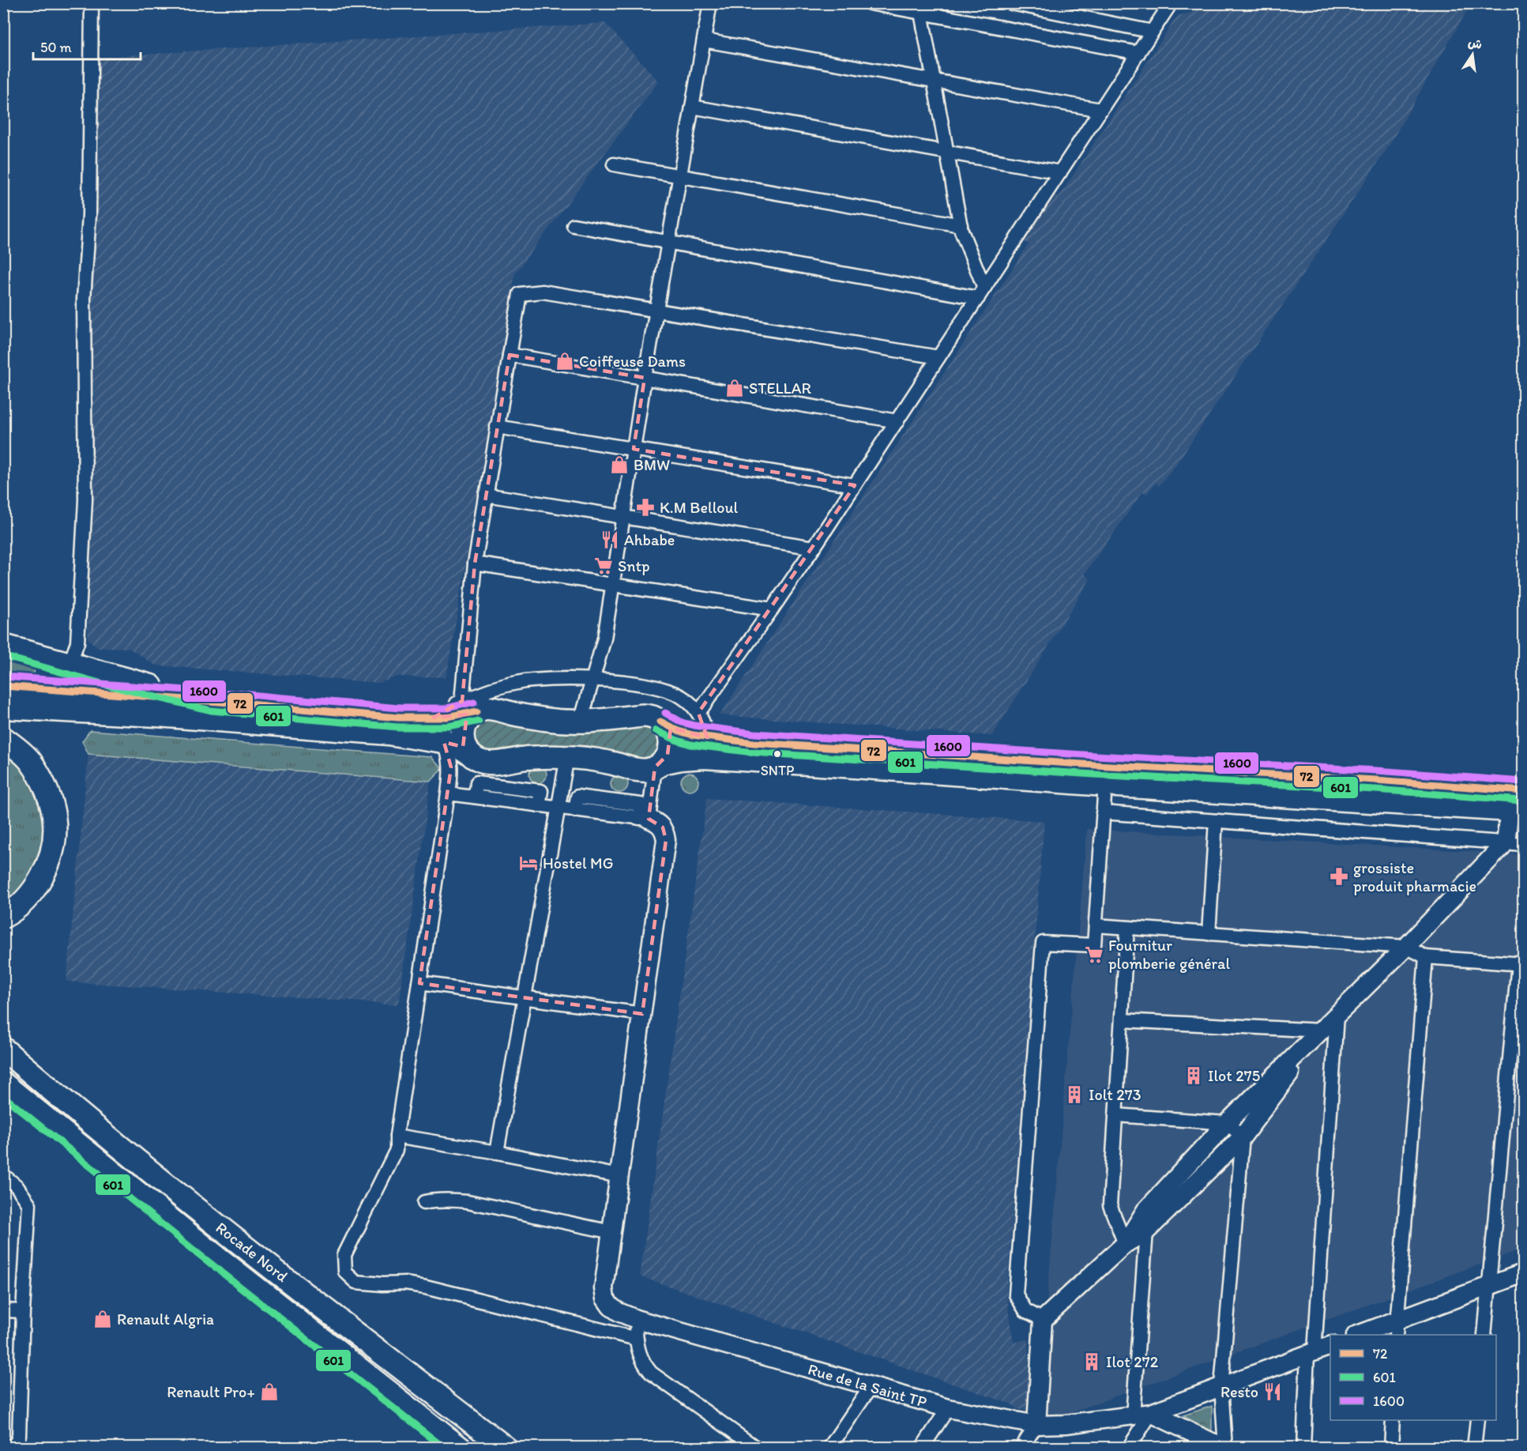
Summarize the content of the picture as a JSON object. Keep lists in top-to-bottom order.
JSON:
{
  "streets": {
    "highway": ["Rocade Nord"],
    "street": ["Rue de la Saint TP"]
  },
  "places": {
    "shop": [
      "Coiffeuse Dams",
      "STELLAR",
      "BMW",
      "Renault Algria",
      "Renault Pro+"
    ],
    "pharmacy": ["K.M Belloul", "grossiste produit pharmacie"],
    "restaurant": ["Ahbabe", "Resto"],
    "supermarket": ["Sntp", "Fournitur plomberie général"],
    "other": ["SNTP"],
    "hotel": ["Hostel MG"],
    "building": ["Ilot 275", "Iolt 273", "Ilot 272"]
  },
  "lines": ["transit line 601", "transit line 1600", "transit line 72"],
  "legend": ["72", "601", "1600"],
  "scale_bar": "50 m",
  "north": "top"
}
